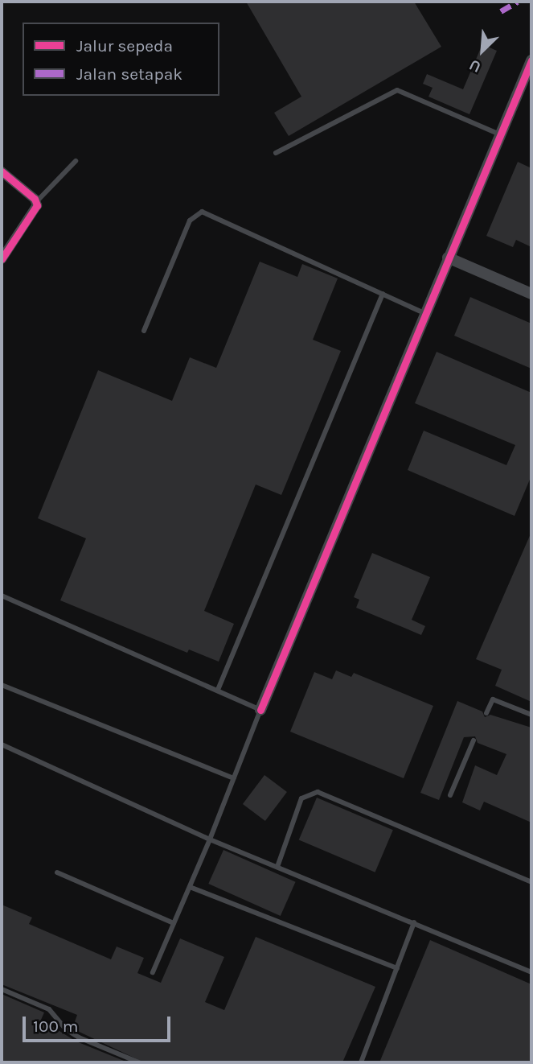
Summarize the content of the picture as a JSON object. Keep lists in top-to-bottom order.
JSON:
{
  "legend": ["Jalur sepeda", "Jalan setapak"],
  "scale_bar": "100 m",
  "north": "bottom left"
}
